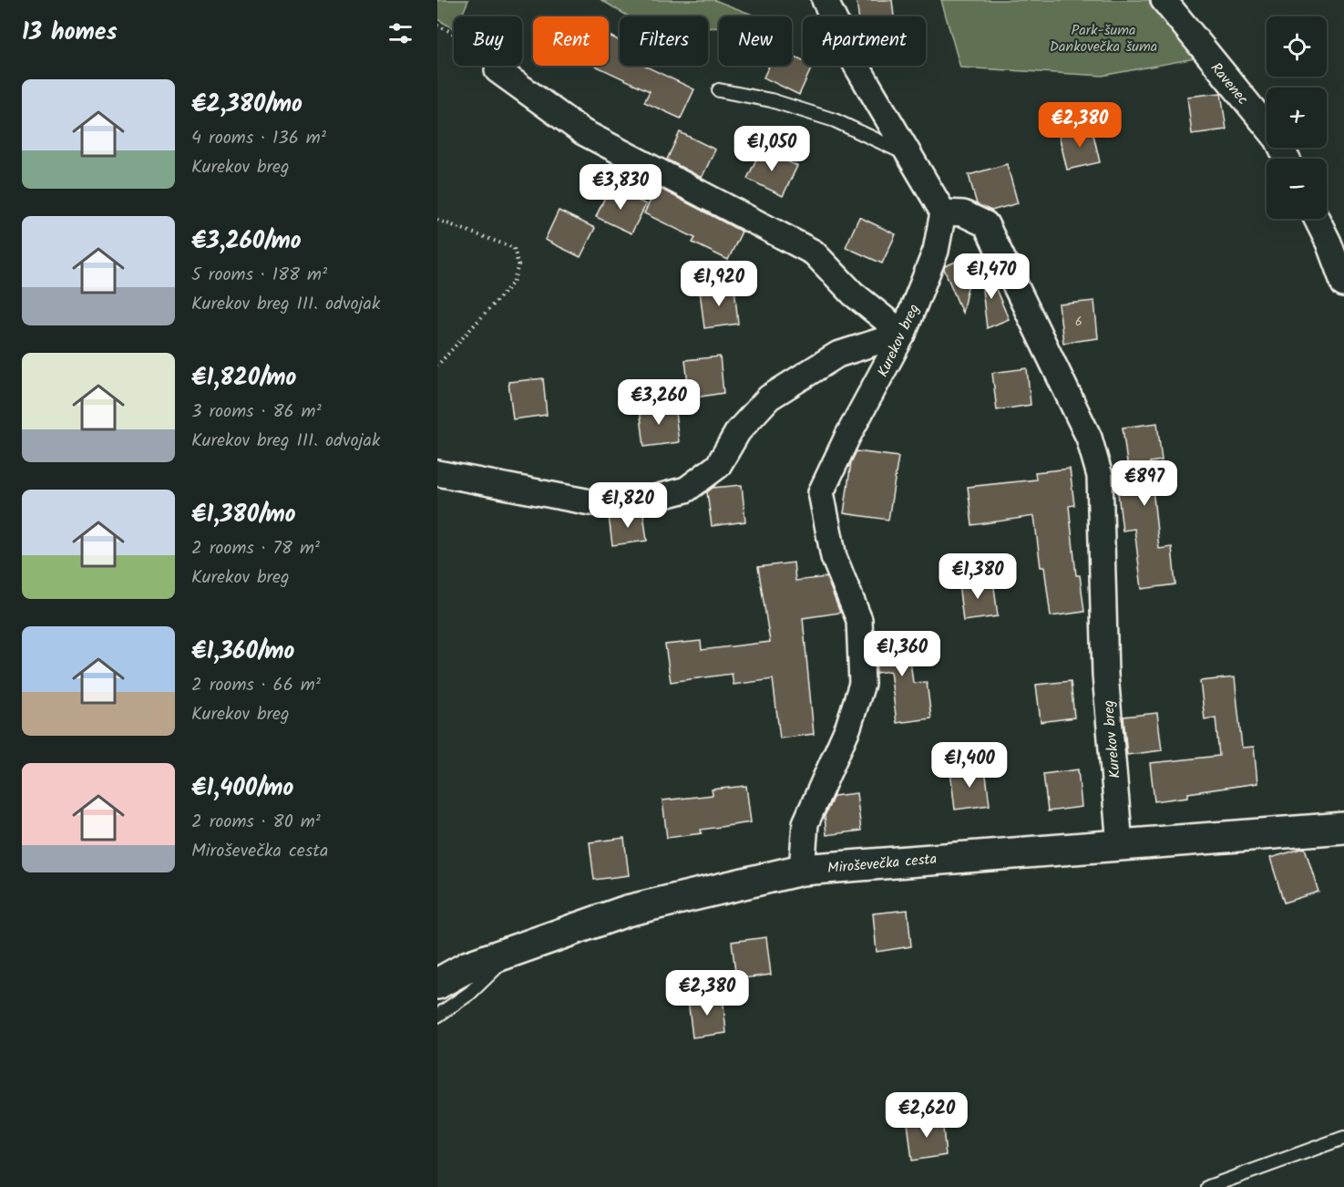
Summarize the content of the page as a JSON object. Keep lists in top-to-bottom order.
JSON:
{
  "streets": {
    "main road": ["Miroševečka cesta"],
    "street": ["Ravenec", "Kurekov breg"]
  },
  "crossings": [
    ["Kurekov breg", "Miroševečka cesta"]
  ],
  "parks": ["Park-šuma Dankovečka šuma"],
  "house_numbers": ["6"],
  "page": {
    "heading": "13 homes",
    "map_buttons": ["+", "−"],
    "chip": [
      "Buy",
      "Rent",
      "Filters",
      "New",
      "Apartment"
    ],
    "list": [
      {
        "name": "€2,380/mo",
        "note": "4 rooms · 136 m² · Kurekov breg"
      },
      {
        "name": "€3,260/mo",
        "note": "5 rooms · 188 m² · Kurekov breg III. odvojak"
      },
      {
        "name": "€1,820/mo",
        "note": "3 rooms · 86 m² · Kurekov breg III. odvojak"
      },
      {
        "name": "€1,380/mo",
        "note": "2 rooms · 78 m² · Kurekov breg"
      },
      {
        "name": "€1,360/mo",
        "note": "2 rooms · 66 m² · Kurekov breg"
      },
      {
        "name": "€1,400/mo",
        "note": "2 rooms · 80 m² · Miroševečka cesta"
      }
    ],
    "price": [
      "€2,380",
      "€1,050",
      "€3,830",
      "€1,470",
      "€1,920",
      "€3,260",
      "€897",
      "€1,820",
      "€1,380",
      "€1,360",
      "€1,400",
      "€2,380",
      "€2,620"
    ]
  }
}
